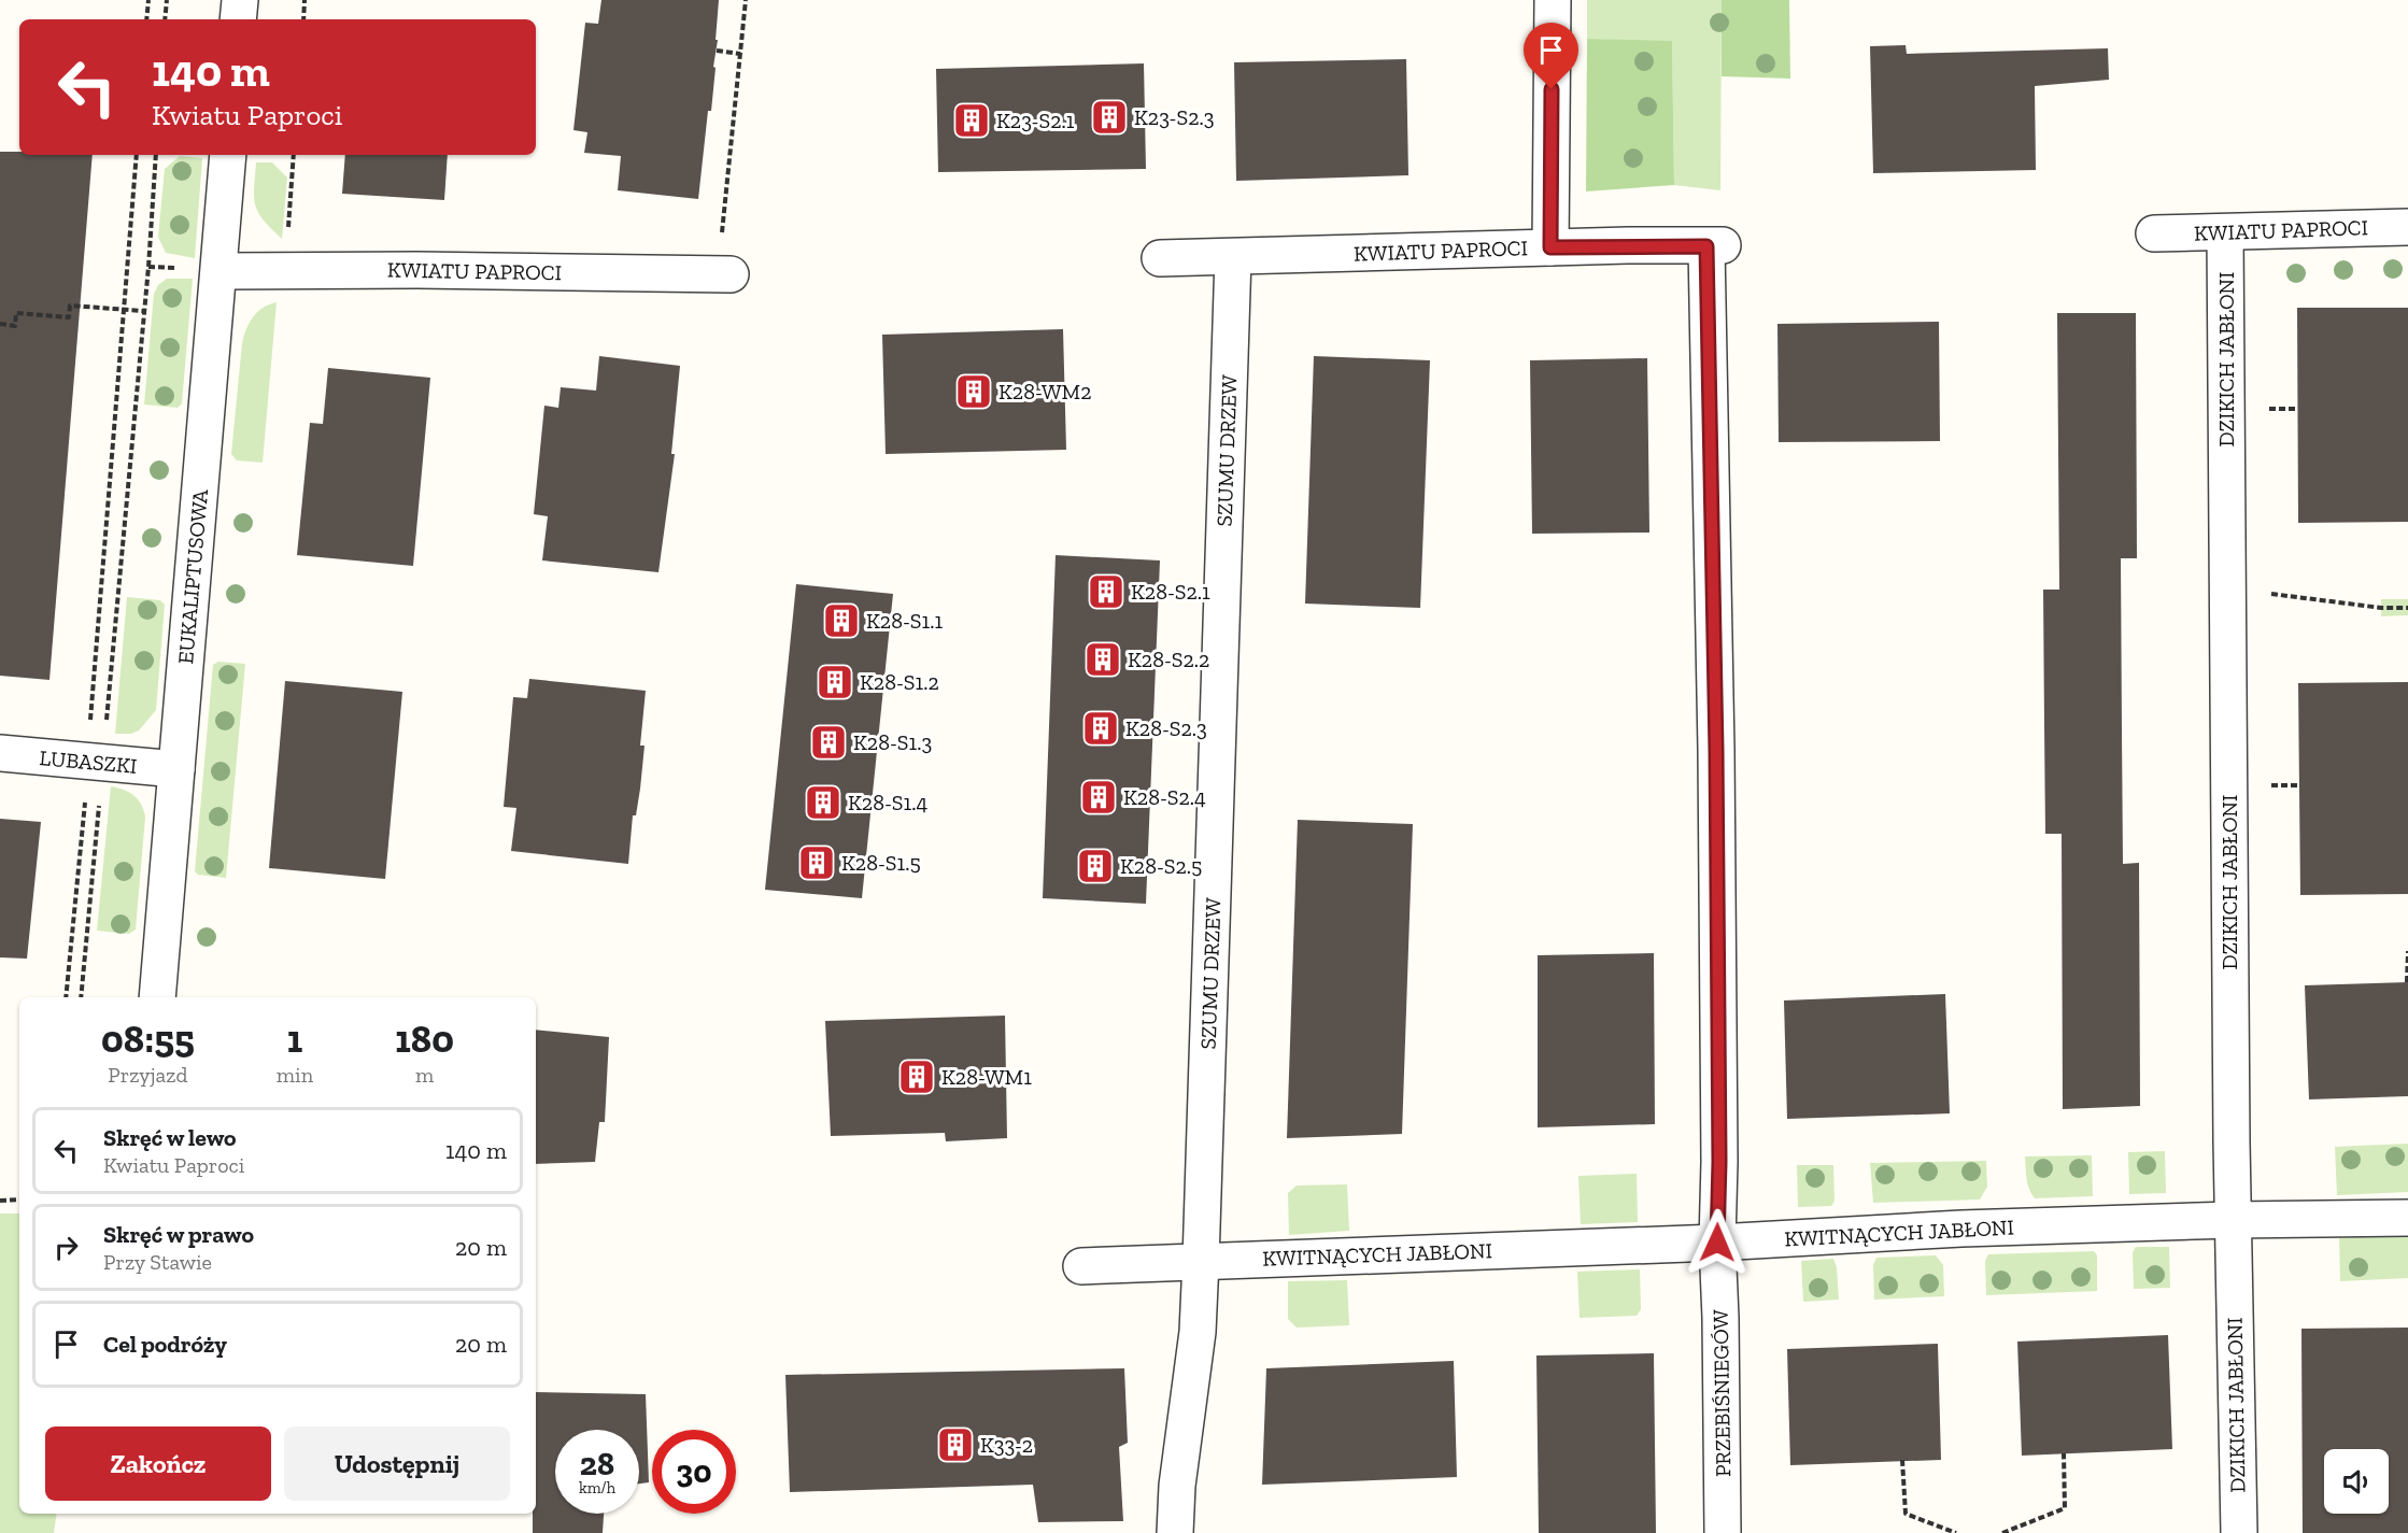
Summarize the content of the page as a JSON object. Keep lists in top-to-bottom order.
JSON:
{
  "streets": {
    "street": [
      "KWIATU PAPROCI",
      "DZIKICH JABŁONI",
      "SZUMU DRZEW",
      "EUKALIPTUSOWA",
      "LUBASZKI",
      "KWITNĄCYCH JABŁONI",
      "PRZEBIŚNIEGÓW"
    ]
  },
  "crossings": [
    ["KWIATU PAPROCI", "DZIKICH JABŁONI"],
    ["KWIATU PAPROCI", "SZUMU DRZEW"],
    ["KWIATU PAPROCI", "EUKALIPTUSOWA"],
    ["KWIATU PAPROCI", "PRZEBIŚNIEGÓW"],
    ["DZIKICH JABŁONI", "KWITNĄCYCH JABŁONI"],
    ["SZUMU DRZEW", "KWITNĄCYCH JABŁONI"],
    ["EUKALIPTUSOWA", "LUBASZKI"],
    ["KWITNĄCYCH JABŁONI", "PRZEBIŚNIEGÓW"]
  ],
  "places": {
    "building": [
      "K23-S2.3",
      "K23-S2.1",
      "K28-WM2",
      "K28-S2.1",
      "K28-S1.1",
      "K28-S2.2",
      "K28-S1.2",
      "K28-S2.3",
      "K28-S1.3",
      "K28-S2.4",
      "K28-S1.4",
      "K28-S1.5",
      "K28-S2.5",
      "K28-WM1",
      "K33-2"
    ]
  },
  "page": {
    "turn": ["140 m", "Kwiatu Paproci"],
    "eta": [
      "08:55",
      "Przyjazd",
      "1",
      "min",
      "180",
      "m"
    ],
    "list": [
      {
        "name": "Skręć w lewo",
        "note": "Kwiatu Paproci",
        "value": "140 m"
      },
      {
        "name": "Skręć w prawo",
        "note": "Przy Stawie",
        "value": "20 m"
      },
      {
        "name": "Cel podróży",
        "value": "20 m"
      }
    ],
    "buttons": ["Zakończ", "Udostępnij"],
    "speed": "28 km/h",
    "limit": "30"
  }
}
